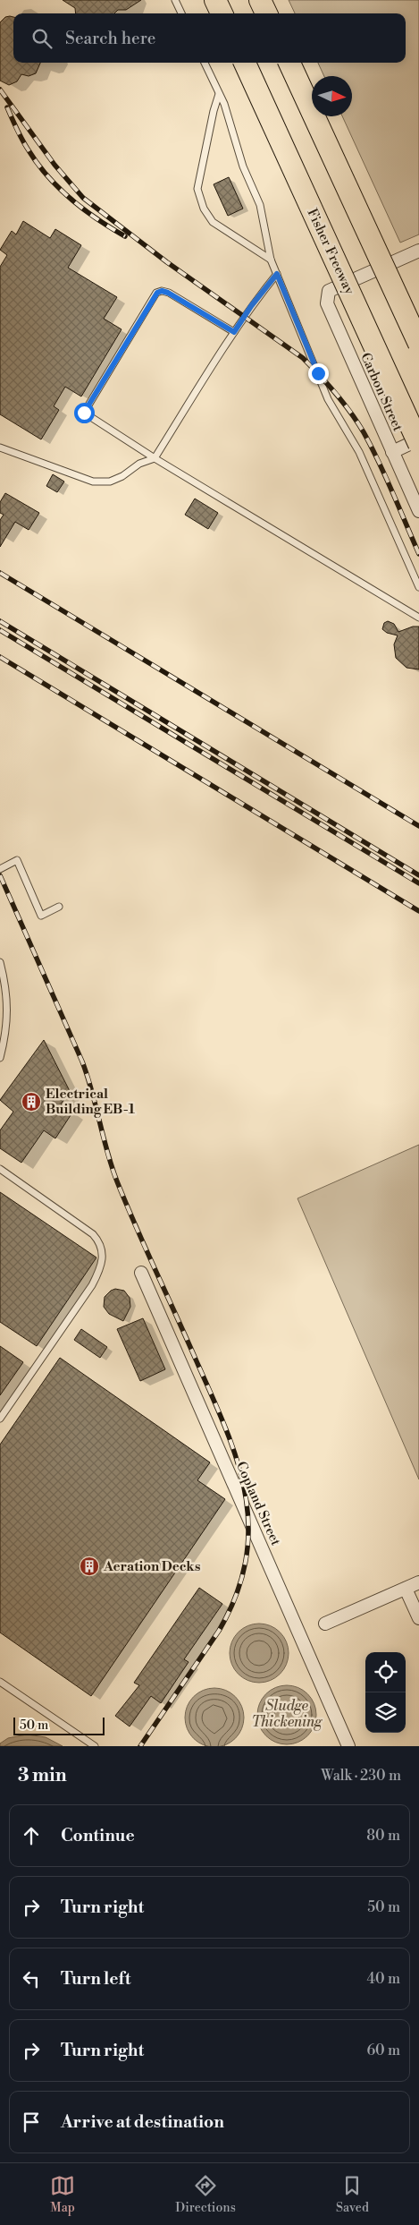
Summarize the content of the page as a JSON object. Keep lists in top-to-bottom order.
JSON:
{
  "streets": {
    "highway": ["Fisher Freeway"],
    "street": ["Carbon Street", "Copland Street"]
  },
  "water": ["Sludge Thickening"],
  "places": {
    "building": ["Electrical Building EB-1", "Aeration Decks"]
  },
  "scale_bar": "50 m",
  "north": "right",
  "page": {
    "search": "Search here",
    "scale": "50 m",
    "heading": ["3 min", "Walk · 230 m"],
    "list": [
      ["Continue", "80 m"],
      ["Turn right", "50 m"],
      ["Turn left", "40 m"],
      ["Turn right", "60 m"],
      "Arrive at destination"
    ],
    "nav": ["Map", "Directions", "Saved"]
  }
}
